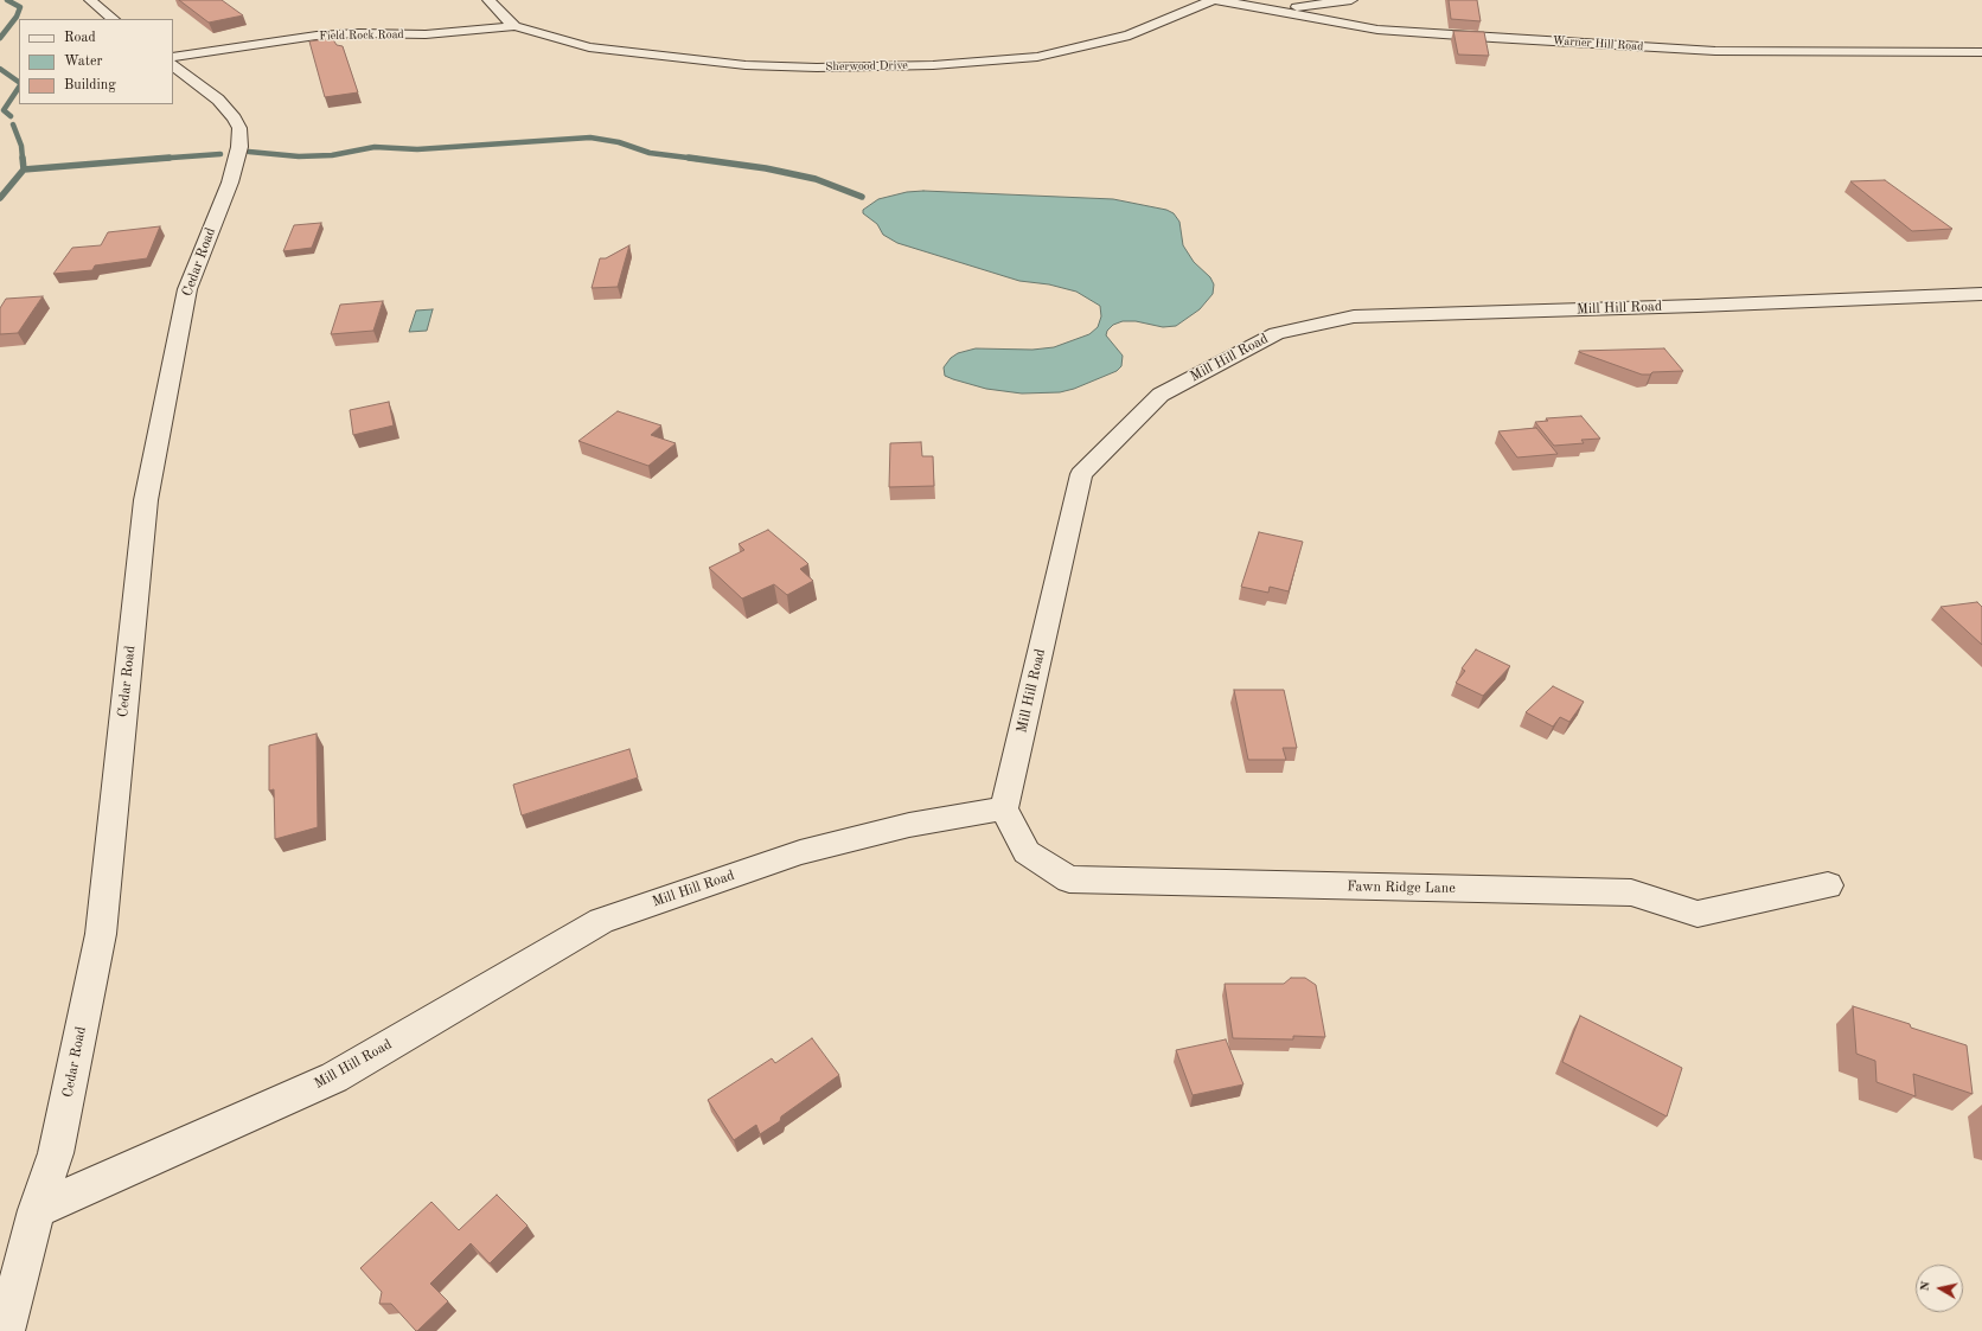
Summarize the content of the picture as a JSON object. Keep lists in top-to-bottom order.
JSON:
{
  "streets": {
    "street": [
      "Field Rock Road",
      "Warner Hill Road",
      "Sherwood Drive",
      "Cedar Road",
      "Mill Hill Road",
      "Fawn Ridge Lane"
    ]
  },
  "crossings": [
    ["Field Rock Road", "Sherwood Drive"],
    ["Cedar Road", "Mill Hill Road"],
    ["Mill Hill Road", "Fawn Ridge Lane"]
  ],
  "legend": ["Road", "Water", "Building"],
  "north": "left"
}
